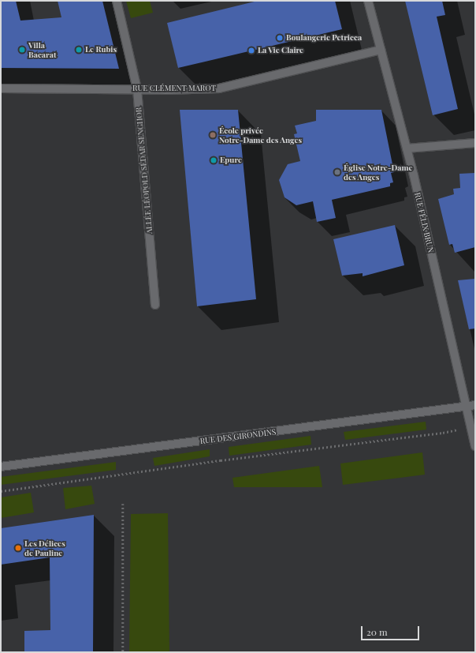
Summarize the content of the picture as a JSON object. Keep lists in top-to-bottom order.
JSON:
{
  "streets": {
    "street": [
      "RUE CLÉMENT MAROT",
      "ALLÉE LÉOPOLD SÉDAR SENGHOR",
      "RUE FÉLIX BRUN",
      "RUE DES GIRONDINS"
    ]
  },
  "crossings": [
    ["RUE CLÉMENT MAROT", "ALLÉE LÉOPOLD SÉDAR SENGHOR"],
    ["RUE CLÉMENT MAROT", "RUE FÉLIX BRUN"],
    ["RUE FÉLIX BRUN", "RUE DES GIRONDINS"]
  ],
  "places": [
    "Boulangerie Petricca",
    "Villa Bacarat",
    "Le Rubis",
    "La Vie Claire",
    "École privée Notre-Dame des Anges",
    "Epure",
    "Église Notre-Dame des Anges",
    "Les Délices de Pauline"
  ],
  "scale_bar": "20 m"
}
